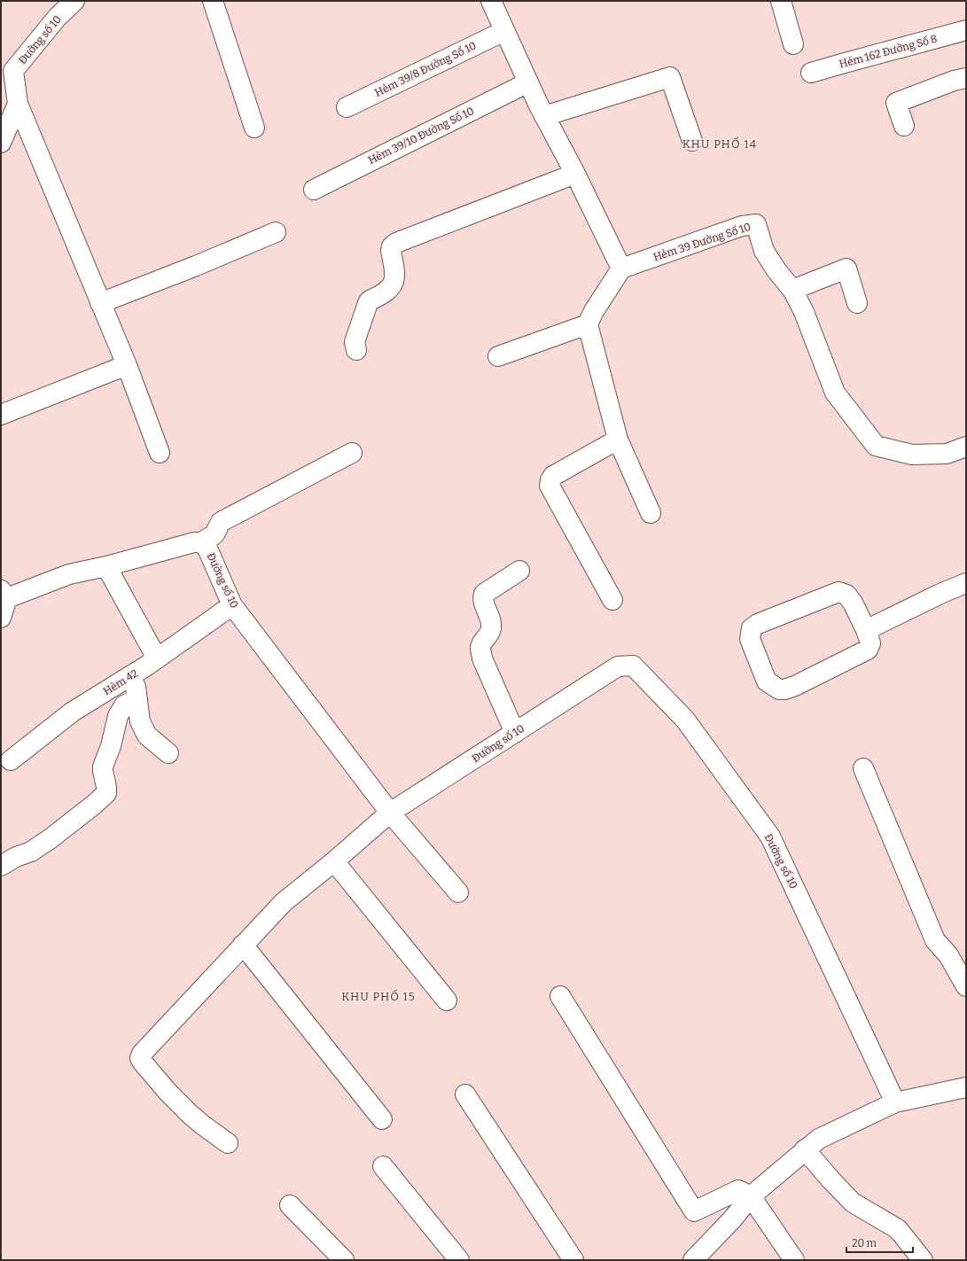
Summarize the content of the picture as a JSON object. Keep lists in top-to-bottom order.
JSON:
{
  "streets": {
    "street": [
      "Đường số 10",
      "Hẻm 162 Đường Số 8",
      "Hẻm 39/8 Đường Số 10",
      "Hẻm 39/10 Đường Số 10",
      "Hẻm 39 Đường Số 10",
      "Hèm 42"
    ]
  },
  "crossings": [
    ["Đường số 10", "Hèm 42"]
  ],
  "districts": ["KHU PHỐ 14", "KHU PHỐ 15"],
  "scale_bar": "20 m"
}
